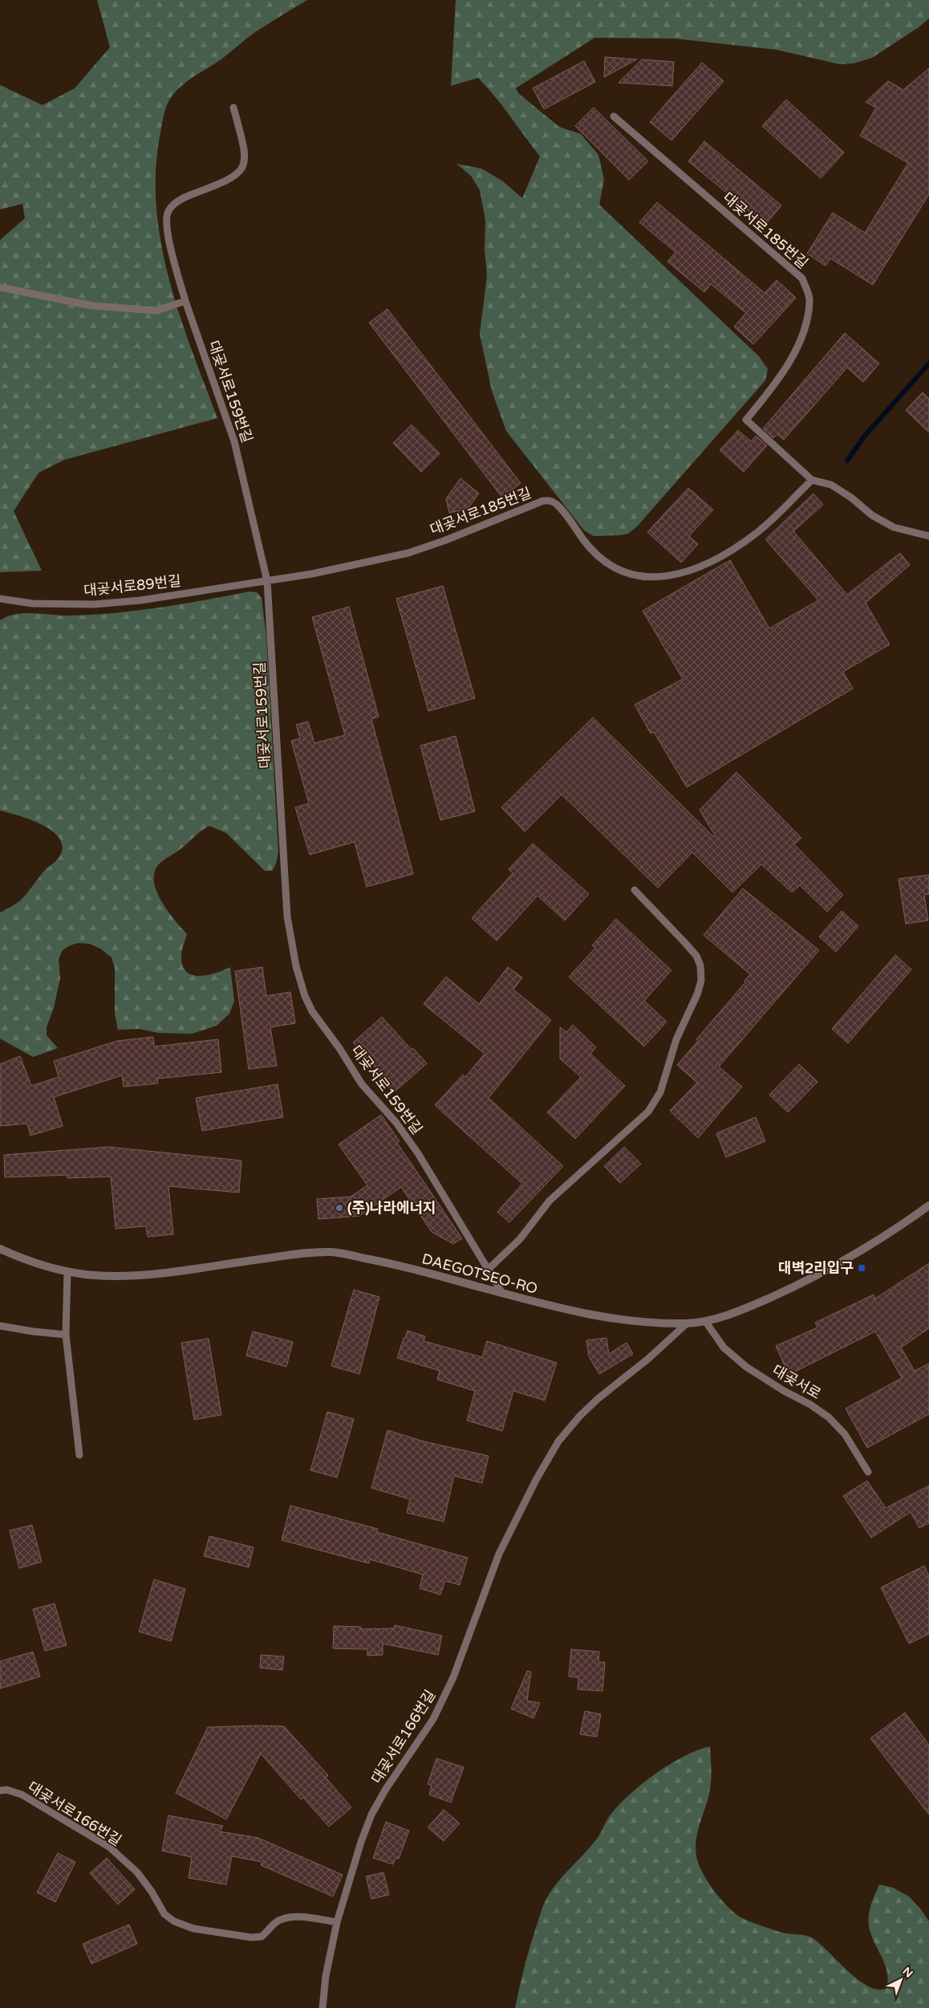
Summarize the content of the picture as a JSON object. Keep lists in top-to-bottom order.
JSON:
{
  "streets": {
    "street": ["DAEGOTSEO-RO"],
    "lane": [
      "대곶서로185번길",
      "대곶서로159번길",
      "대곶서로89번길",
      "대곶서로",
      "대곶서로166번길"
    ]
  },
  "crossings": [
    ["대곶서로185번길", "대곶서로159번길"],
    ["대곶서로185번길", "대곶서로89번길"],
    ["대곶서로159번길", "대곶서로89번길"],
    ["대곶서로159번길", "DAEGOTSEO-RO"],
    ["DAEGOTSEO-RO", "대곶서로"],
    ["DAEGOTSEO-RO", "대곶서로166번길"]
  ],
  "places": {
    "other": ["(주)나라에너지"],
    "transit": ["대벽2리입구"]
  },
  "north": "top right"
}
